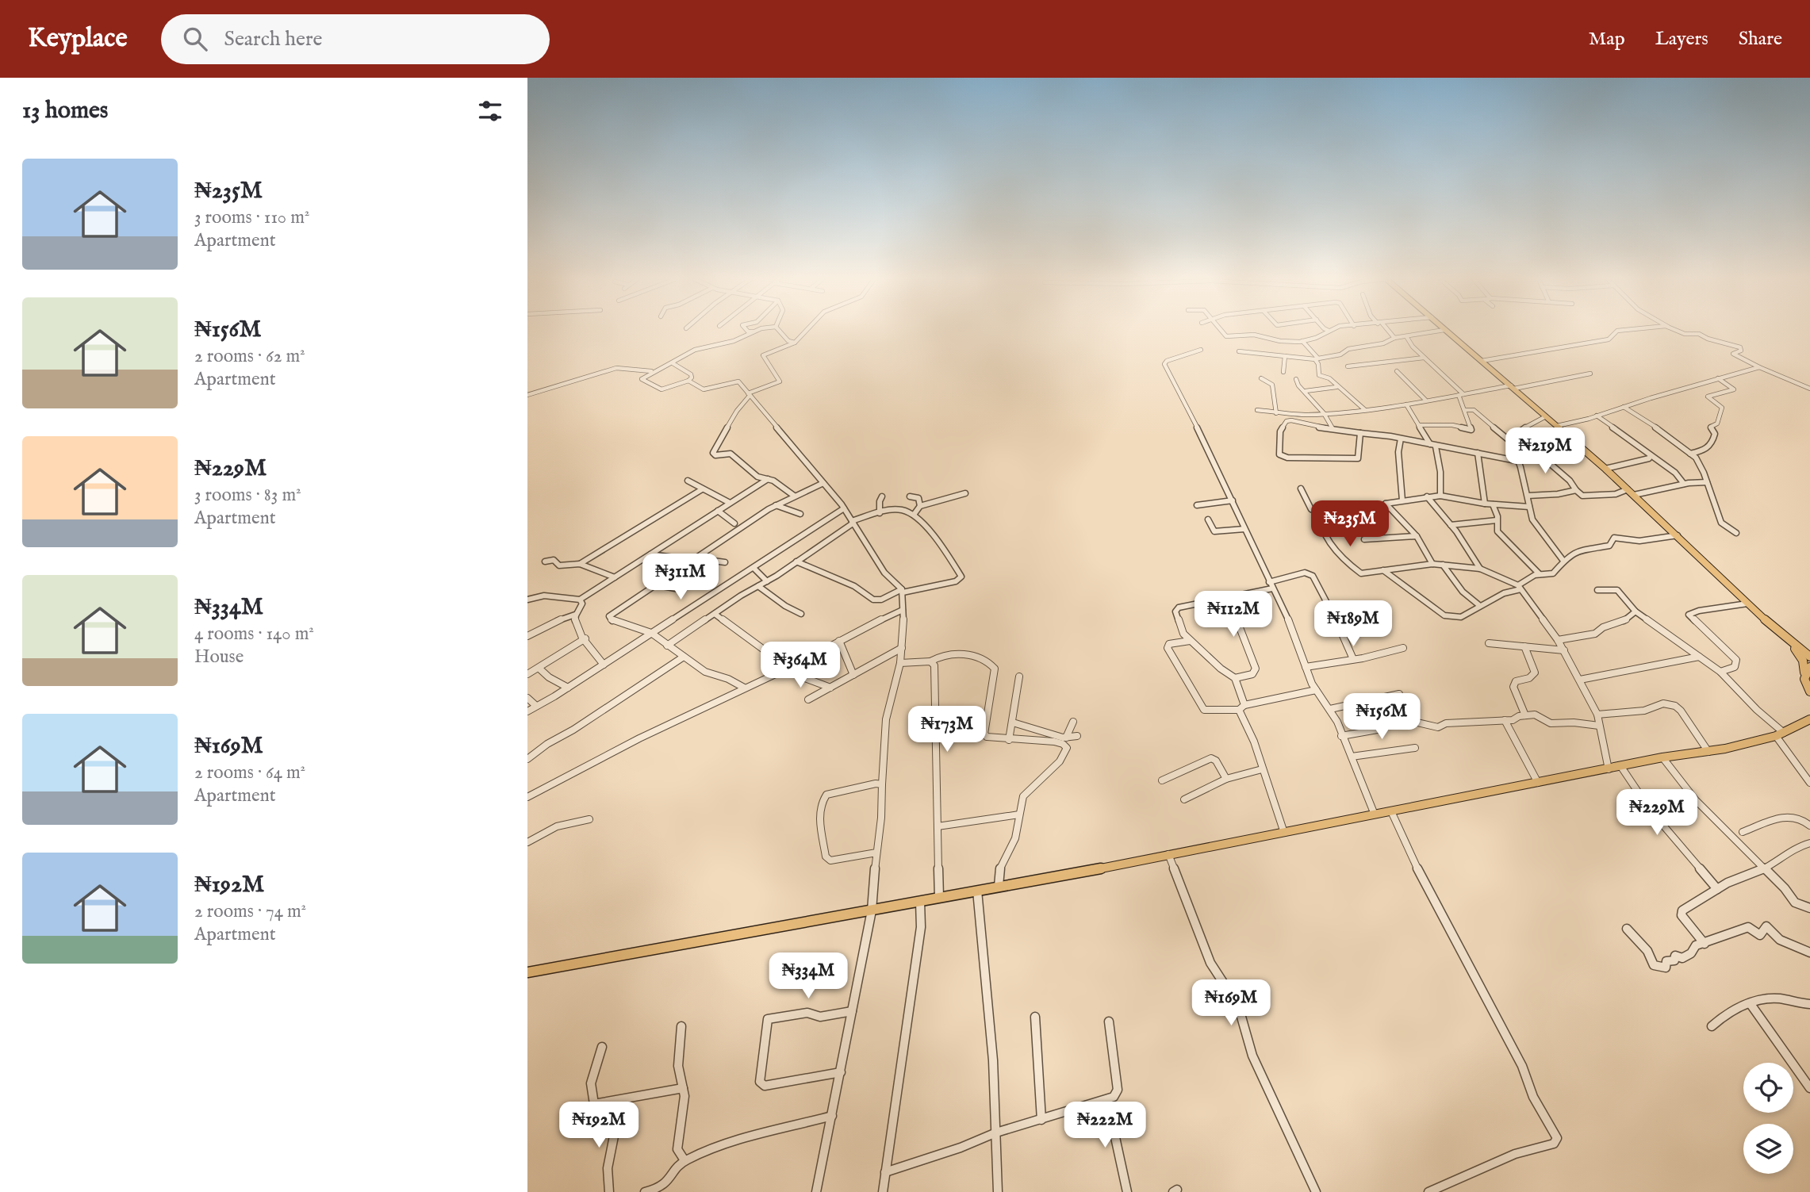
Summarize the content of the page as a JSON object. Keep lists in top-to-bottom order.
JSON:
{
  "page": {
    "header": "Keyplace",
    "search": "Search here",
    "nav": ["Map", "Layers", "Share"],
    "heading": "13 homes",
    "list": [
      {
        "name": "₦235M",
        "note": "3 rooms · 110 m² · Apartment"
      },
      {
        "name": "₦156M",
        "note": "2 rooms · 62 m² · Apartment"
      },
      {
        "name": "₦229M",
        "note": "3 rooms · 83 m² · Apartment"
      },
      {
        "name": "₦334M",
        "note": "4 rooms · 140 m² · House"
      },
      {
        "name": "₦169M",
        "note": "2 rooms · 64 m² · Apartment"
      },
      {
        "name": "₦192M",
        "note": "2 rooms · 74 m² · Apartment"
      }
    ],
    "price": [
      "₦219M",
      "₦235M",
      "₦311M",
      "₦112M",
      "₦189M",
      "₦364M",
      "₦156M",
      "₦173M",
      "₦229M",
      "₦334M",
      "₦169M",
      "₦192M",
      "₦222M"
    ]
  }
}
